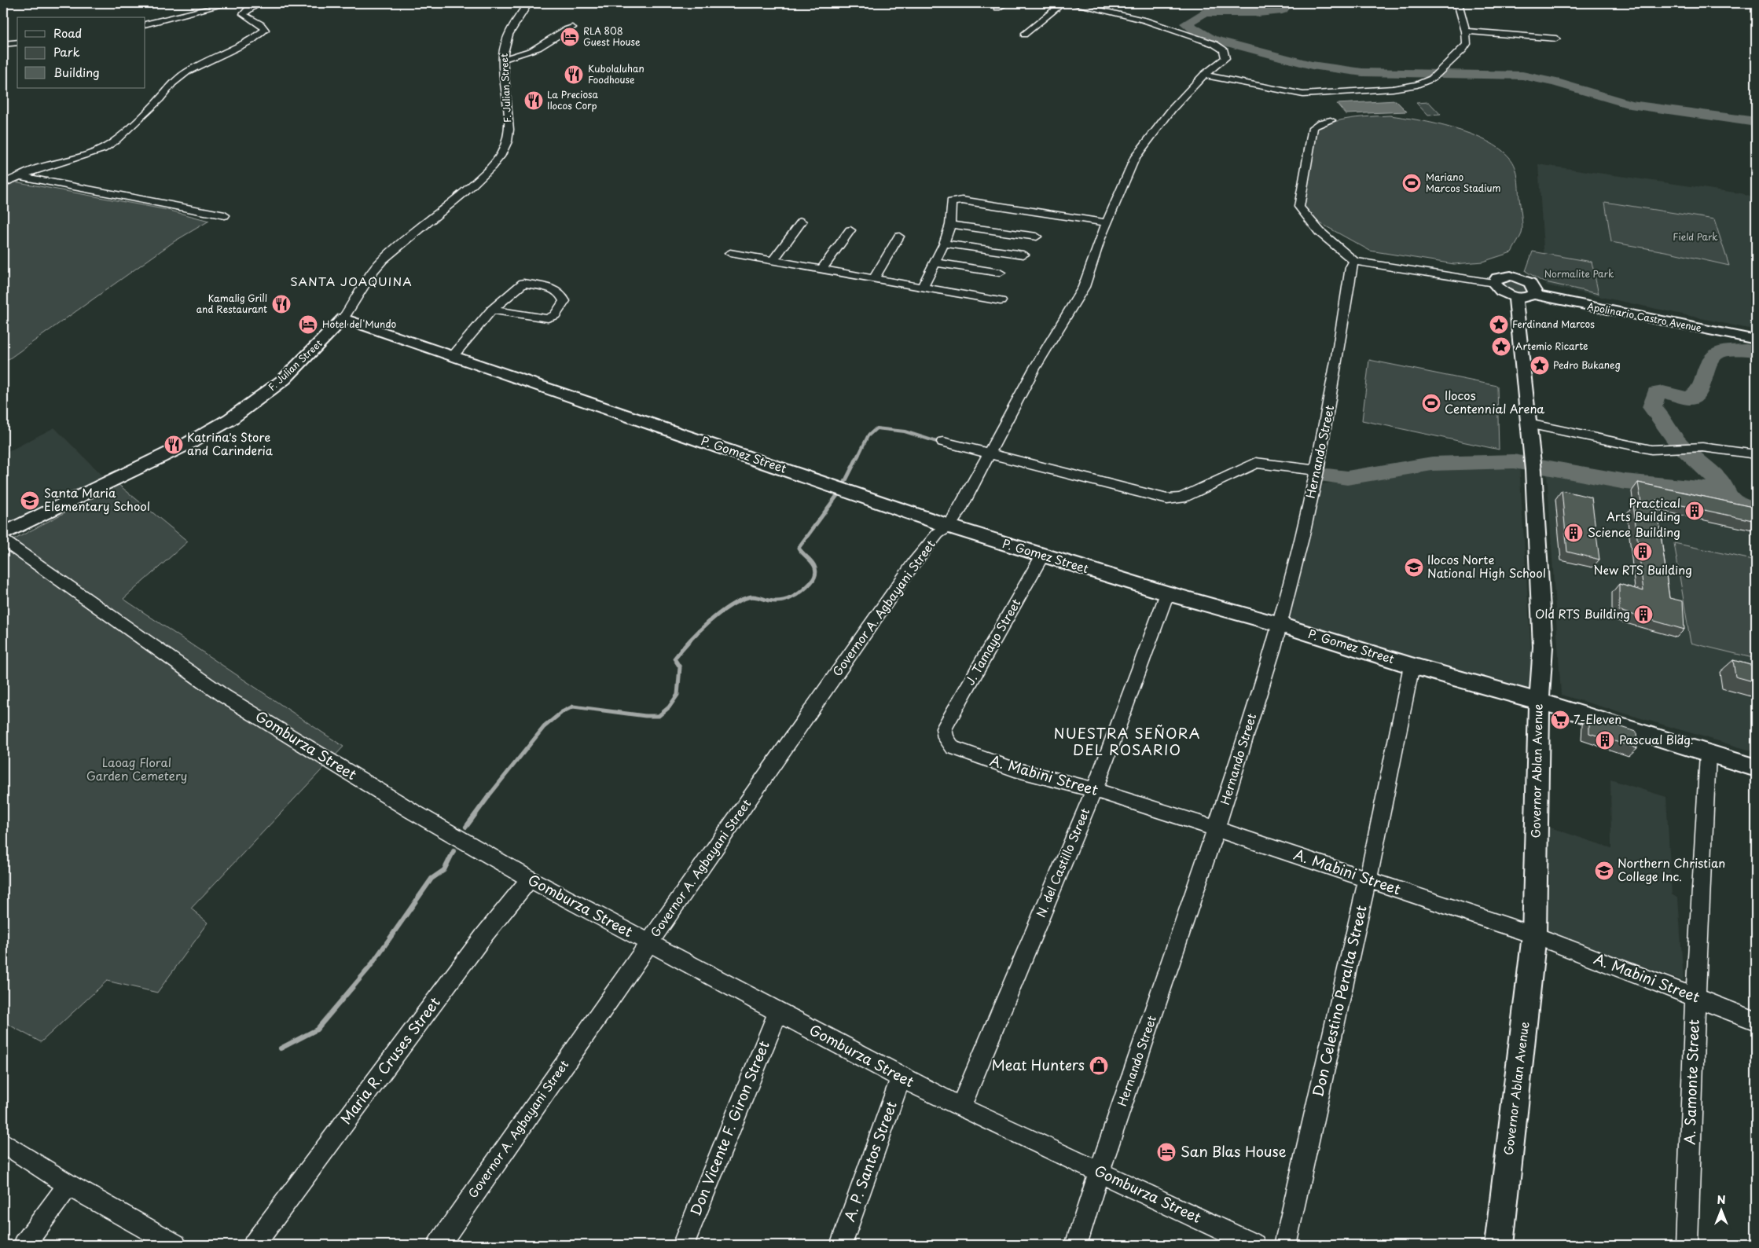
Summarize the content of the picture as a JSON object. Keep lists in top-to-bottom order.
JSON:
{
  "streets": {
    "main road": [
      "F. Julian Street",
      "Apolinario Castro Avenue",
      "P. Gomez Street",
      "Governor Ablan Avenue"
    ],
    "street": [
      "Hernando Street",
      "Governor A. Agbayani Street",
      "J. Tamayo Street",
      "Gomburza Street",
      "A. Mabini Street",
      "N. del Castillo Street",
      "Don Celestino Peralta Street",
      "Maria R. Cruses Street",
      "A. Samonte Street",
      "Don Vicente F. Giron Street",
      "A. P. Santos Street"
    ]
  },
  "crossings": [
    ["F. Julian Street", "P. Gomez Street"],
    ["Hernando Street", "P. Gomez Street"],
    ["Hernando Street", "Gomburza Street"],
    ["Hernando Street", "A. Mabini Street"],
    ["P. Gomez Street", "Governor A. Agbayani Street"],
    ["P. Gomez Street", "J. Tamayo Street"],
    ["P. Gomez Street", "Governor Ablan Avenue"],
    ["P. Gomez Street", "N. del Castillo Street"],
    ["P. Gomez Street", "Don Celestino Peralta Street"],
    ["P. Gomez Street", "A. Samonte Street"],
    ["Governor A. Agbayani Street", "Gomburza Street"],
    ["J. Tamayo Street", "A. Mabini Street"],
    ["Gomburza Street", "N. del Castillo Street"],
    ["Gomburza Street", "Maria R. Cruses Street"],
    ["Gomburza Street", "Don Vicente F. Giron Street"],
    ["Gomburza Street", "A. P. Santos Street"],
    ["Governor Ablan Avenue", "A. Mabini Street"],
    ["A. Mabini Street", "N. del Castillo Street"],
    ["A. Mabini Street", "Don Celestino Peralta Street"],
    ["A. Mabini Street", "A. Samonte Street"]
  ],
  "districts": ["SANTA JOAQUINA", "NUESTRA SEÑORA DEL ROSARIO"],
  "parks": ["Field Park", "Normalite Park", "Laoag Floral Garden Cemetery"],
  "places": {
    "hotel": ["RLA 808 Guest House", "Hotel del Mundo", "San Blas House"],
    "restaurant": [
      "Kubolaluhan Foodhouse",
      "La Preciosa Ilocos Corp",
      "Kamalig Grill and Restaurant",
      "Katrina's Store and Carinderia"
    ],
    "sports": ["Mariano Marcos Stadium", "Ilocos Centennial Arena"],
    "place": ["Ferdinand Marcos", "Artemio Ricarte", "Pedro Bukaneg"],
    "school or university": ["Santa Maria Elementary School", "Ilocos Norte National High School", "Northern Christian College Inc."],
    "building": [
      "Practical Arts Building",
      "Science Building",
      "New RTS Building",
      "Old RTS Building",
      "Pascual Bldg."
    ],
    "supermarket": ["7-Eleven"],
    "shop": ["Meat Hunters"]
  },
  "legend": ["Road", "Park", "Building"],
  "north": "top"
}
